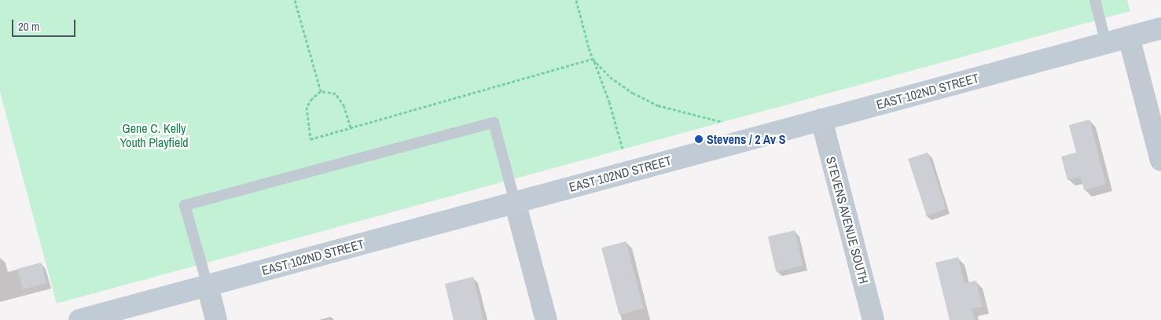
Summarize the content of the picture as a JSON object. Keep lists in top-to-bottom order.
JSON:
{
  "streets": {
    "street": ["EAST 102ND STREET", "STEVENS AVENUE SOUTH"]
  },
  "crossings": [
    ["EAST 102ND STREET", "STEVENS AVENUE SOUTH"]
  ],
  "parks": ["Gene C. Kelly Youth Playfield"],
  "places": ["Stevens / 2 Av S"],
  "scale_bar": "20 m"
}
